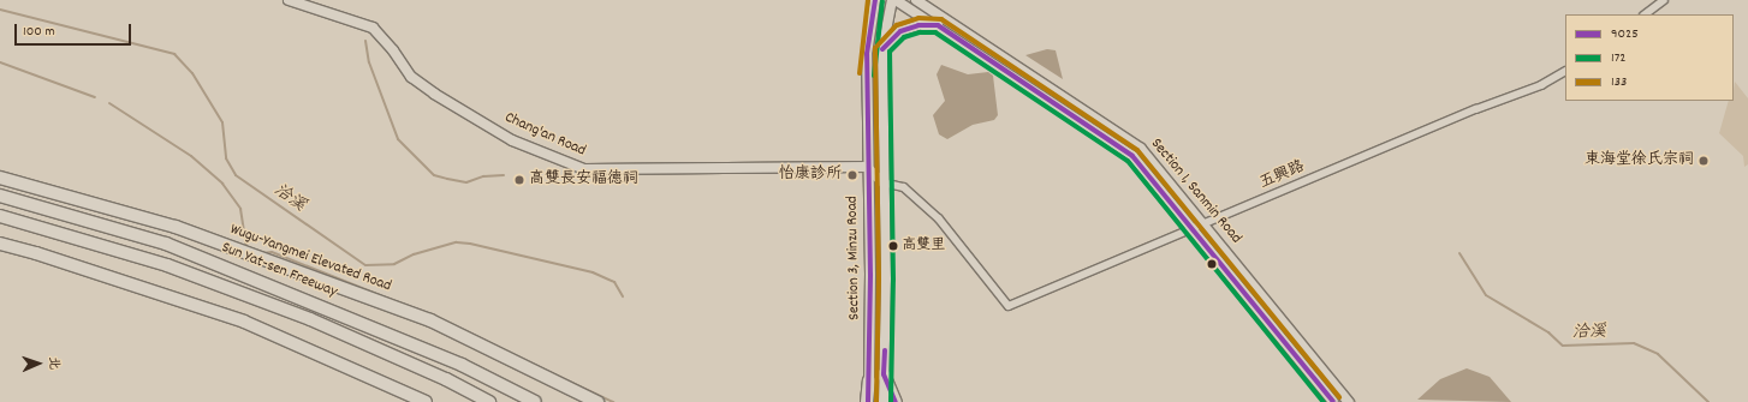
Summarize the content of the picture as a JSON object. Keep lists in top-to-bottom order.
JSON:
{
  "streets": {
    "highway": ["Wugu-Yangmei Elevated Road", "Sun Yat-sen Freeway"],
    "street": [
      "Chang'an Road",
      "五興路",
      "Section 1, Sanmin Road",
      "Section 3, Minzu Road"
    ]
  },
  "crossings": [
    ["Chang'an Road", "Section 3, Minzu Road"],
    ["五興路", "Section 1, Sanmin Road"],
    ["五興路", "Section 3, Minzu Road"]
  ],
  "water": ["洽溪"],
  "places": [
    "東海堂徐氏宗祠",
    "怡康診所",
    "高雙長安福德祠",
    "高雙里"
  ],
  "lines": ["transit line 9025", "transit line 133", "transit line 172"],
  "legend": ["9025", "172", "133"],
  "scale_bar": "100 m",
  "north": "right"
}
